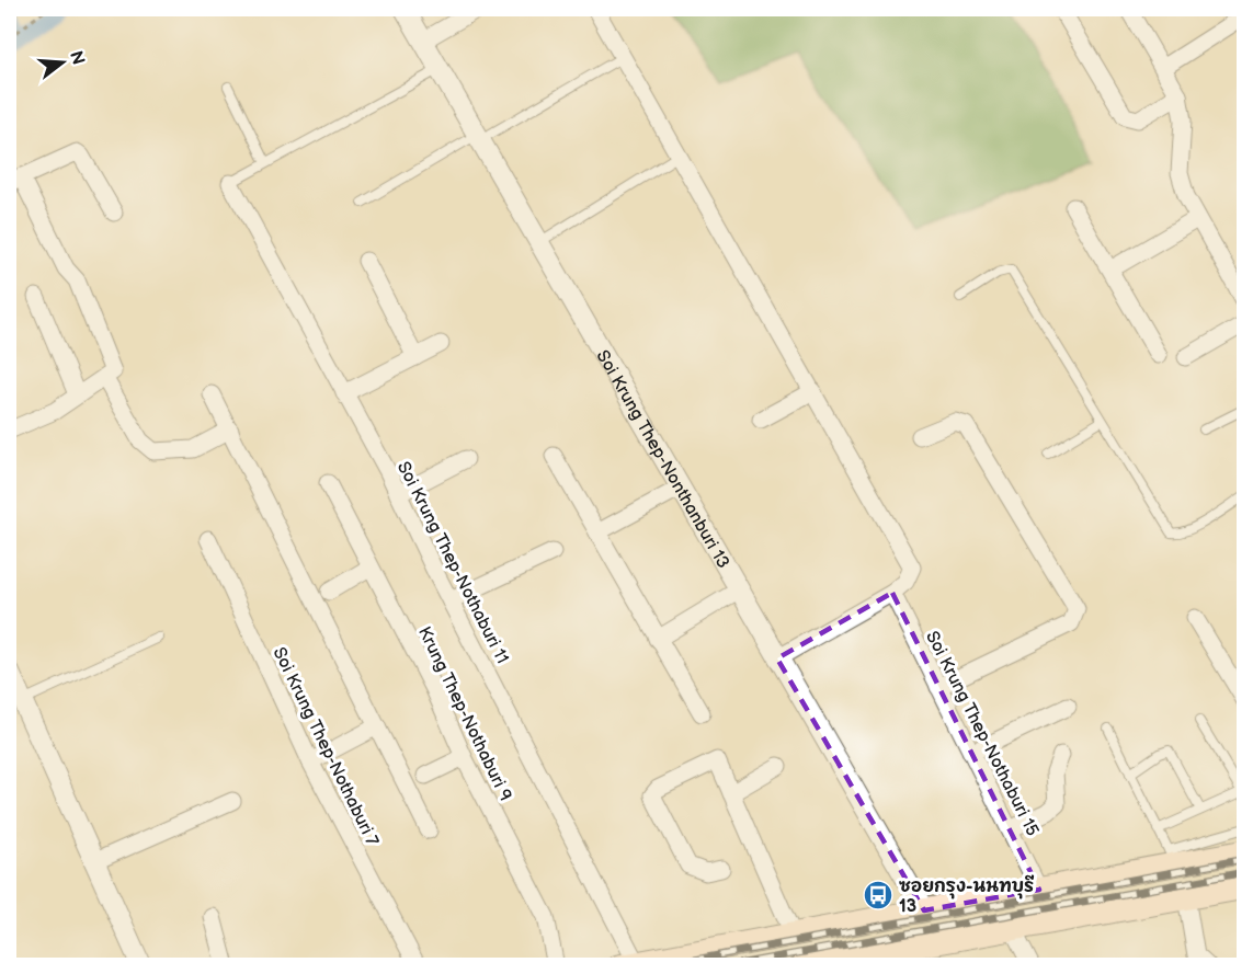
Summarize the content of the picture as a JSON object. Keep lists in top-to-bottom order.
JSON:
{
  "streets": {
    "street": [
      "Soi Krung Thep-Nonthanburi 13",
      "Soi Krung Thep-Nothaburi 11",
      "Krung Thep-Nothaburi 9",
      "Soi Krung Thep-Nothaburi 15",
      "Soi Krung Thep-Nothaburi 7"
    ]
  },
  "places": {
    "bus stop": ["ซอยกรุง-นนทบุรี 13"]
  },
  "north": "right"
}
